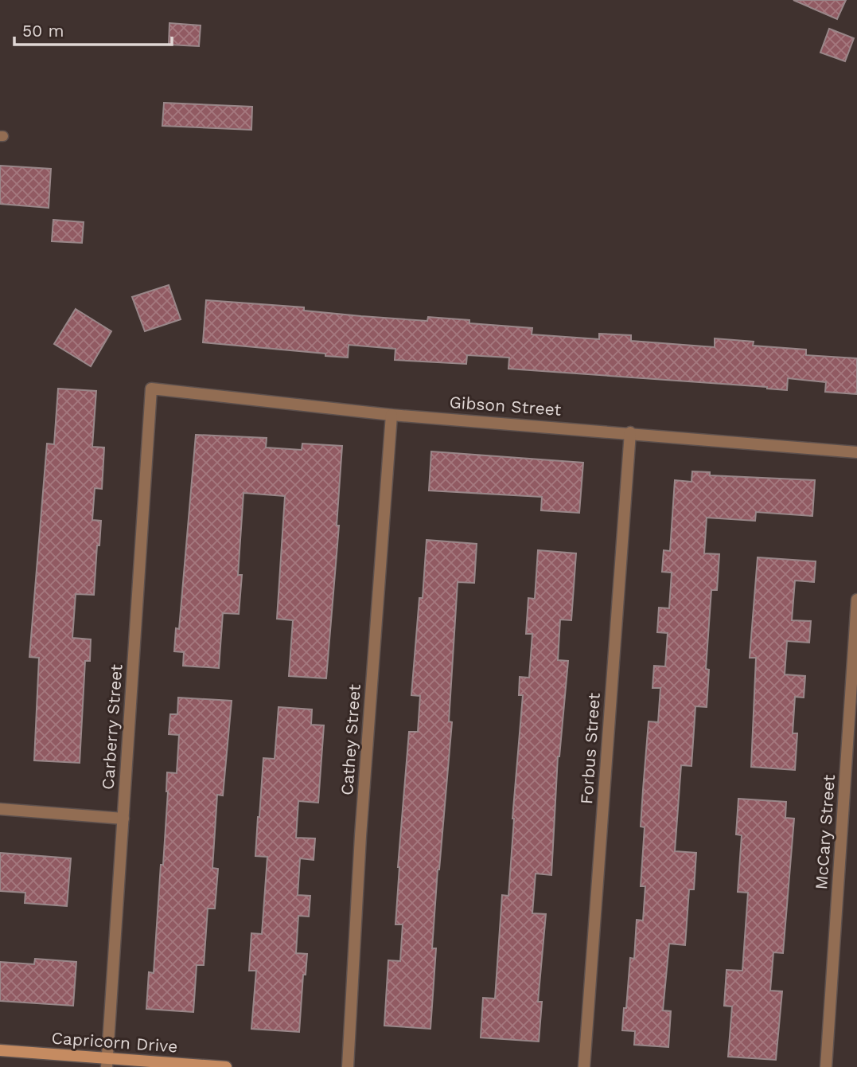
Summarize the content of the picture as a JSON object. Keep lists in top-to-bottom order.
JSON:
{
  "streets": {
    "street": [
      "Gibson Street",
      "Carberry Street",
      "Cathey Street",
      "Forbus Street",
      "McCary Street",
      "Capricorn Drive"
    ]
  },
  "crossings": [
    ["Gibson Street", "Carberry Street"],
    ["Gibson Street", "Cathey Street"],
    ["Gibson Street", "Forbus Street"],
    ["Carberry Street", "Capricorn Drive"]
  ],
  "scale_bar": "50 m"
}
